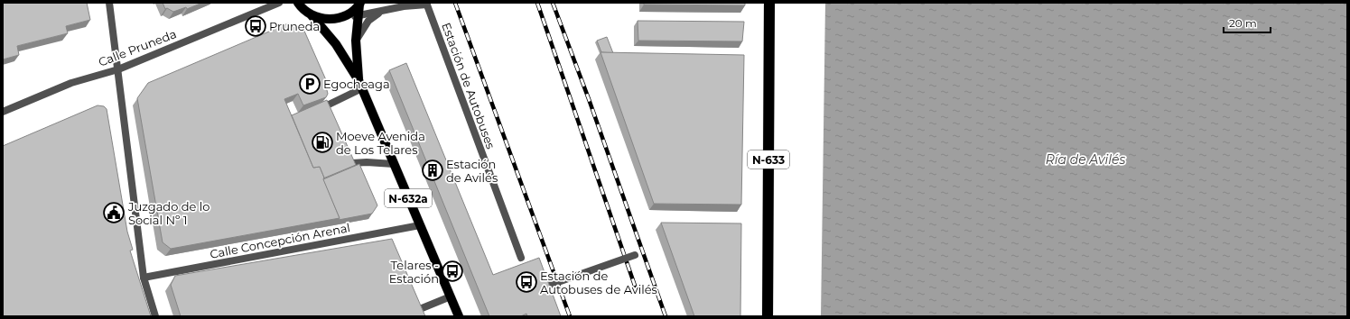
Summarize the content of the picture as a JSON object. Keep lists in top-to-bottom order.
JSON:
{
  "streets": {
    "highway": ["N-633"],
    "main road": ["N-632a"],
    "street": ["Calle Pruneda", "Estación de Autobuses", "Calle Concepción Arenal"]
  },
  "crossings": [
    ["Estación de Autobuses", "N-632a"],
    ["N-632a", "Calle Concepción Arenal"]
  ],
  "water": ["Ría de Avilés"],
  "places": {
    "bus stop": ["Pruneda", "Telares - Estación", "Estación de Autobuses de Avilés"],
    "parking": ["Egocheaga"],
    "fuel station": ["Moeve Avenida de Los Telares"],
    "building": ["Estación de Avilés"],
    "public building": ["Juzgado de lo Social Nº 1"]
  },
  "scale_bar": "20 m"
}
